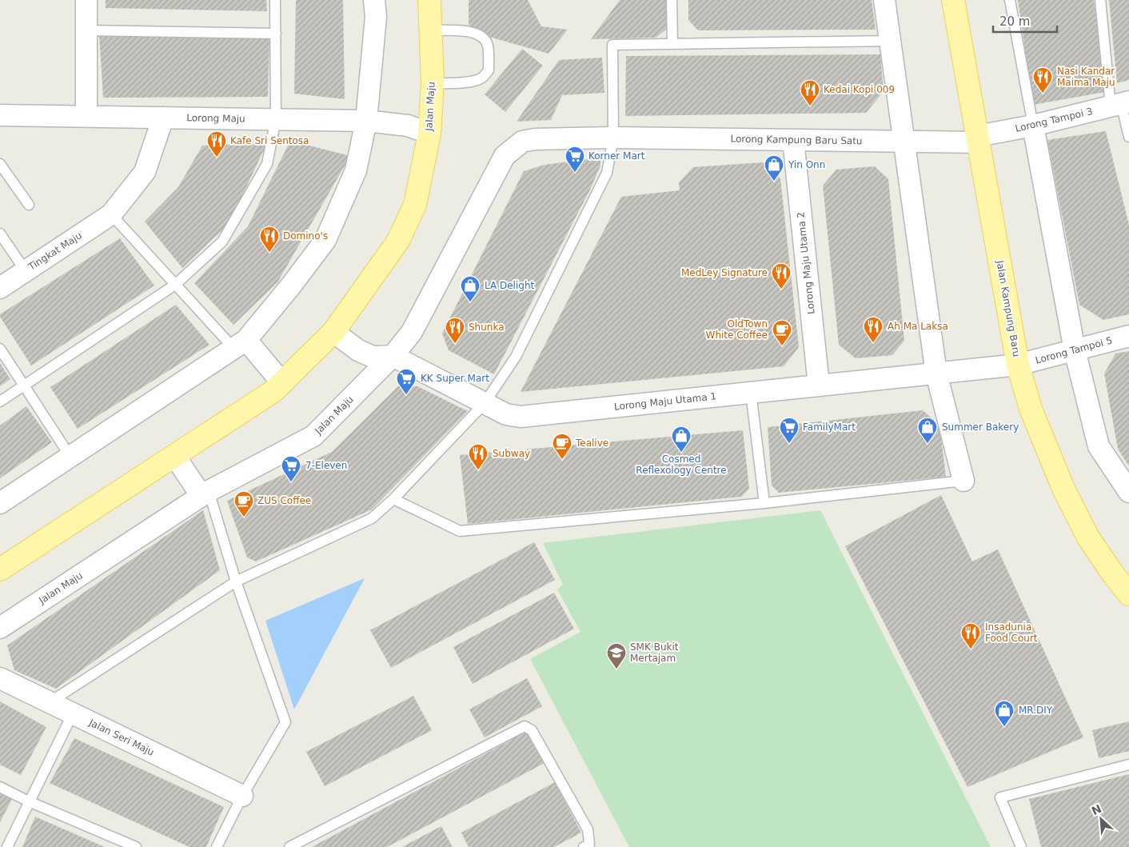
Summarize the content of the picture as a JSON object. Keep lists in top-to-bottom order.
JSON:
{
  "streets": {
    "main road": ["Jalan Maju", "Jalan Kampung Baru"],
    "street": [
      "Lorong Maju",
      "Lorong Tampoi 3",
      "Lorong Kampung Baru Satu",
      "Tingkat Maju",
      "Lorong Maju Utama 2",
      "Lorong Tampoi 5",
      "Lorong Maju Utama 1",
      "Jalan Seri Maju"
    ]
  },
  "crossings": [
    ["Jalan Maju", "Lorong Maju"],
    ["Jalan Maju", "Lorong Kampung Baru Satu"],
    ["Jalan Maju", "Lorong Maju Utama 1"],
    ["Lorong Maju", "Tingkat Maju"],
    ["Lorong Tampoi 3", "Lorong Kampung Baru Satu"],
    ["Lorong Tampoi 3", "Jalan Kampung Baru"],
    ["Lorong Kampung Baru Satu", "Lorong Maju Utama 2"],
    ["Lorong Kampung Baru Satu", "Jalan Kampung Baru"],
    ["Lorong Maju Utama 2", "Lorong Maju Utama 1"],
    ["Jalan Kampung Baru", "Lorong Tampoi 5"],
    ["Jalan Kampung Baru", "Lorong Maju Utama 1"],
    ["Lorong Tampoi 5", "Lorong Maju Utama 1"]
  ],
  "places": {
    "restaurant": [
      "Nasi Kandar Maima Maju",
      "Kedai Kopi 009",
      "Kafe Sri Sentosa",
      "Domino's",
      "MedLey Signature",
      "Ah Ma Laksa",
      "Shunka",
      "Subway",
      "Insadunia Food Court"
    ],
    "supermarket": [
      "Korner Mart",
      "KK Super Mart",
      "FamilyMart",
      "7-Eleven"
    ],
    "shop": [
      "Yin Onn",
      "LA Delight",
      "Summer Bakery",
      "Cosmed Reflexology Centre",
      "MR.DIY"
    ],
    "cafe": ["OldTown White Coffee", "Tealive", "ZUS Coffee"],
    "school or university": ["SMK Bukit Mertajam"]
  },
  "scale_bar": "20 m",
  "north": "top left"
}
